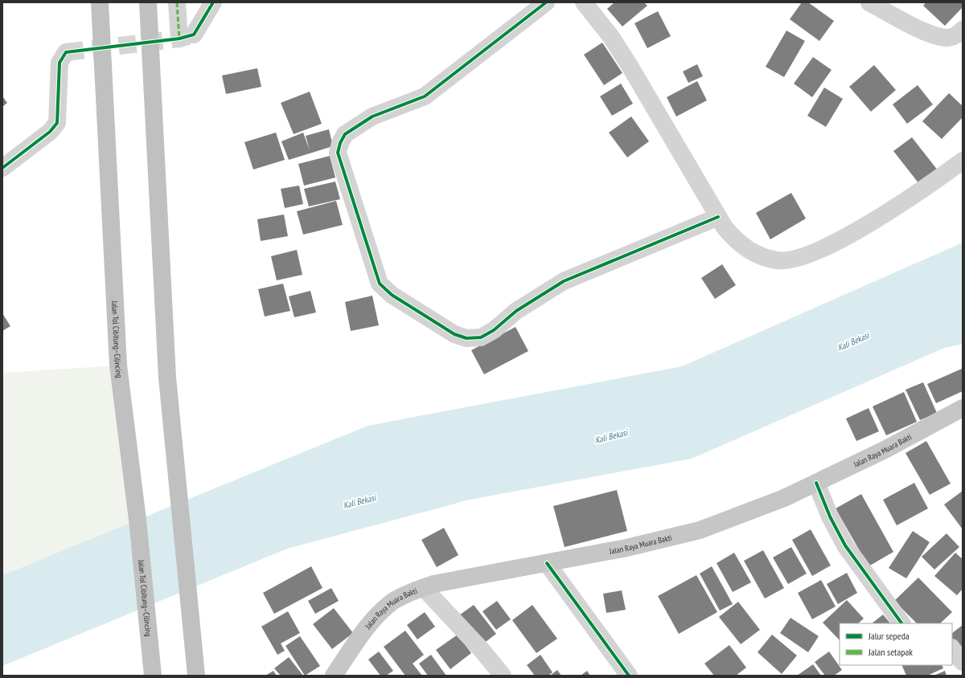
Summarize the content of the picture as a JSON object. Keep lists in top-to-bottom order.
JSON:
{
  "streets": {
    "highway": ["Jalan Tol Cibitung–Cilincing"],
    "main road": ["Jalan Raya Muara Bakti"]
  },
  "water": ["Kali Bekasi"],
  "legend": ["Jalur sepeda", "Jalan setapak"]
}
